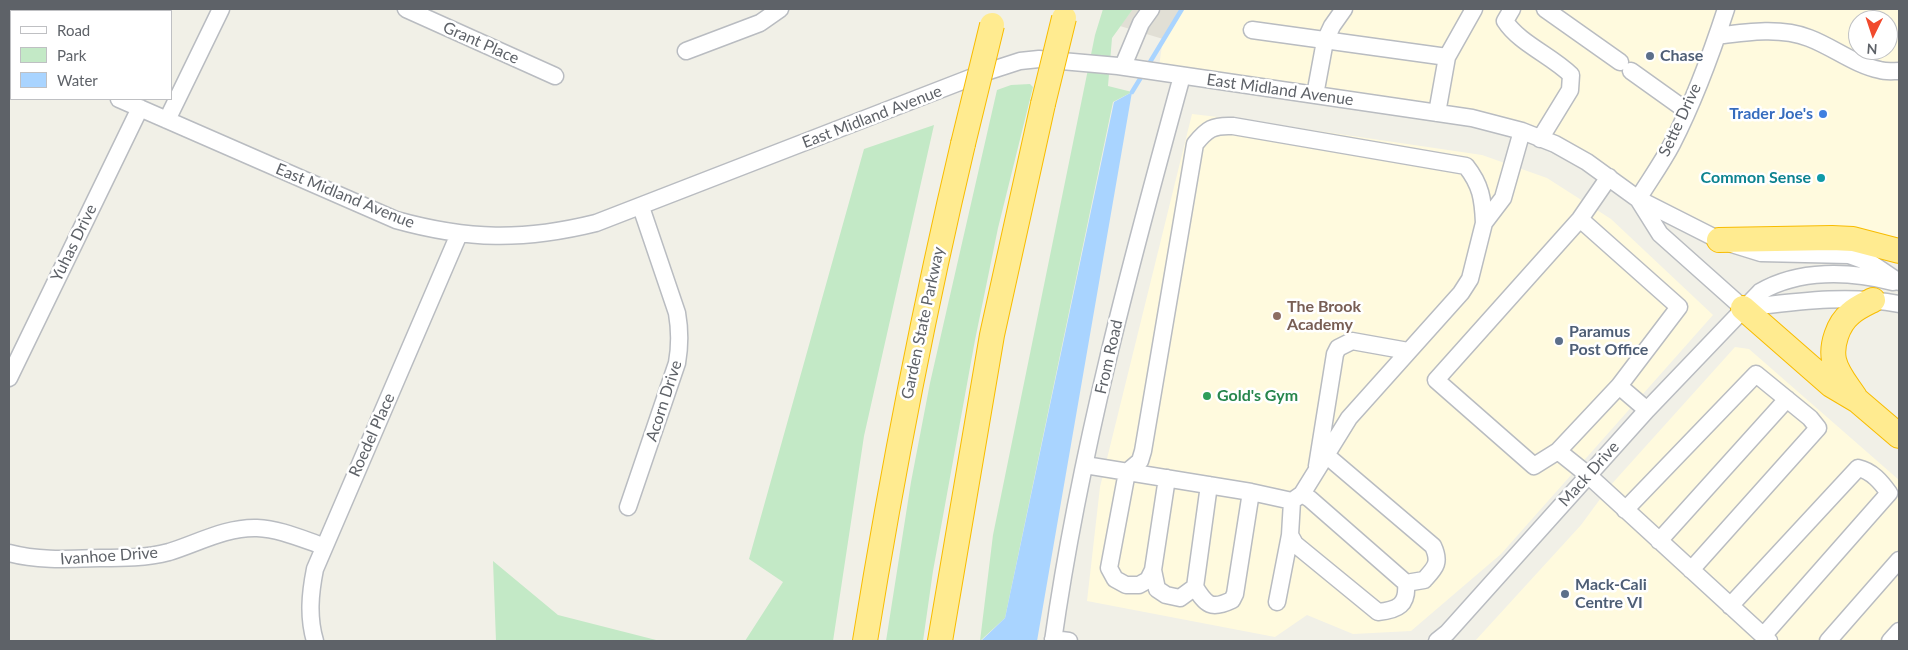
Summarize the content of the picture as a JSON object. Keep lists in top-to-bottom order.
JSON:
{
  "streets": {
    "highway": ["Garden State Parkway"],
    "street": [
      "Grant Place",
      "East Midland Avenue",
      "Sette Drive",
      "Yuhas Drive",
      "From Road",
      "Acorn Drive",
      "Roedel Place",
      "Mack Drive",
      "Ivanhoe Drive"
    ]
  },
  "crossings": [
    ["East Midland Avenue", "Sette Drive"],
    ["East Midland Avenue", "Yuhas Drive"],
    ["East Midland Avenue", "From Road"],
    ["East Midland Avenue", "Acorn Drive"],
    ["East Midland Avenue", "Roedel Place"],
    ["East Midland Avenue", "Mack Drive"],
    ["Roedel Place", "Ivanhoe Drive"]
  ],
  "places": [
    "Chase",
    "Trader Joe's",
    "Common Sense",
    "The Brook Academy",
    "Paramus Post Office",
    "Gold's Gym",
    "Mack-Cali Centre VI"
  ],
  "legend": ["Road", "Park", "Water"],
  "north": "bottom"
}
